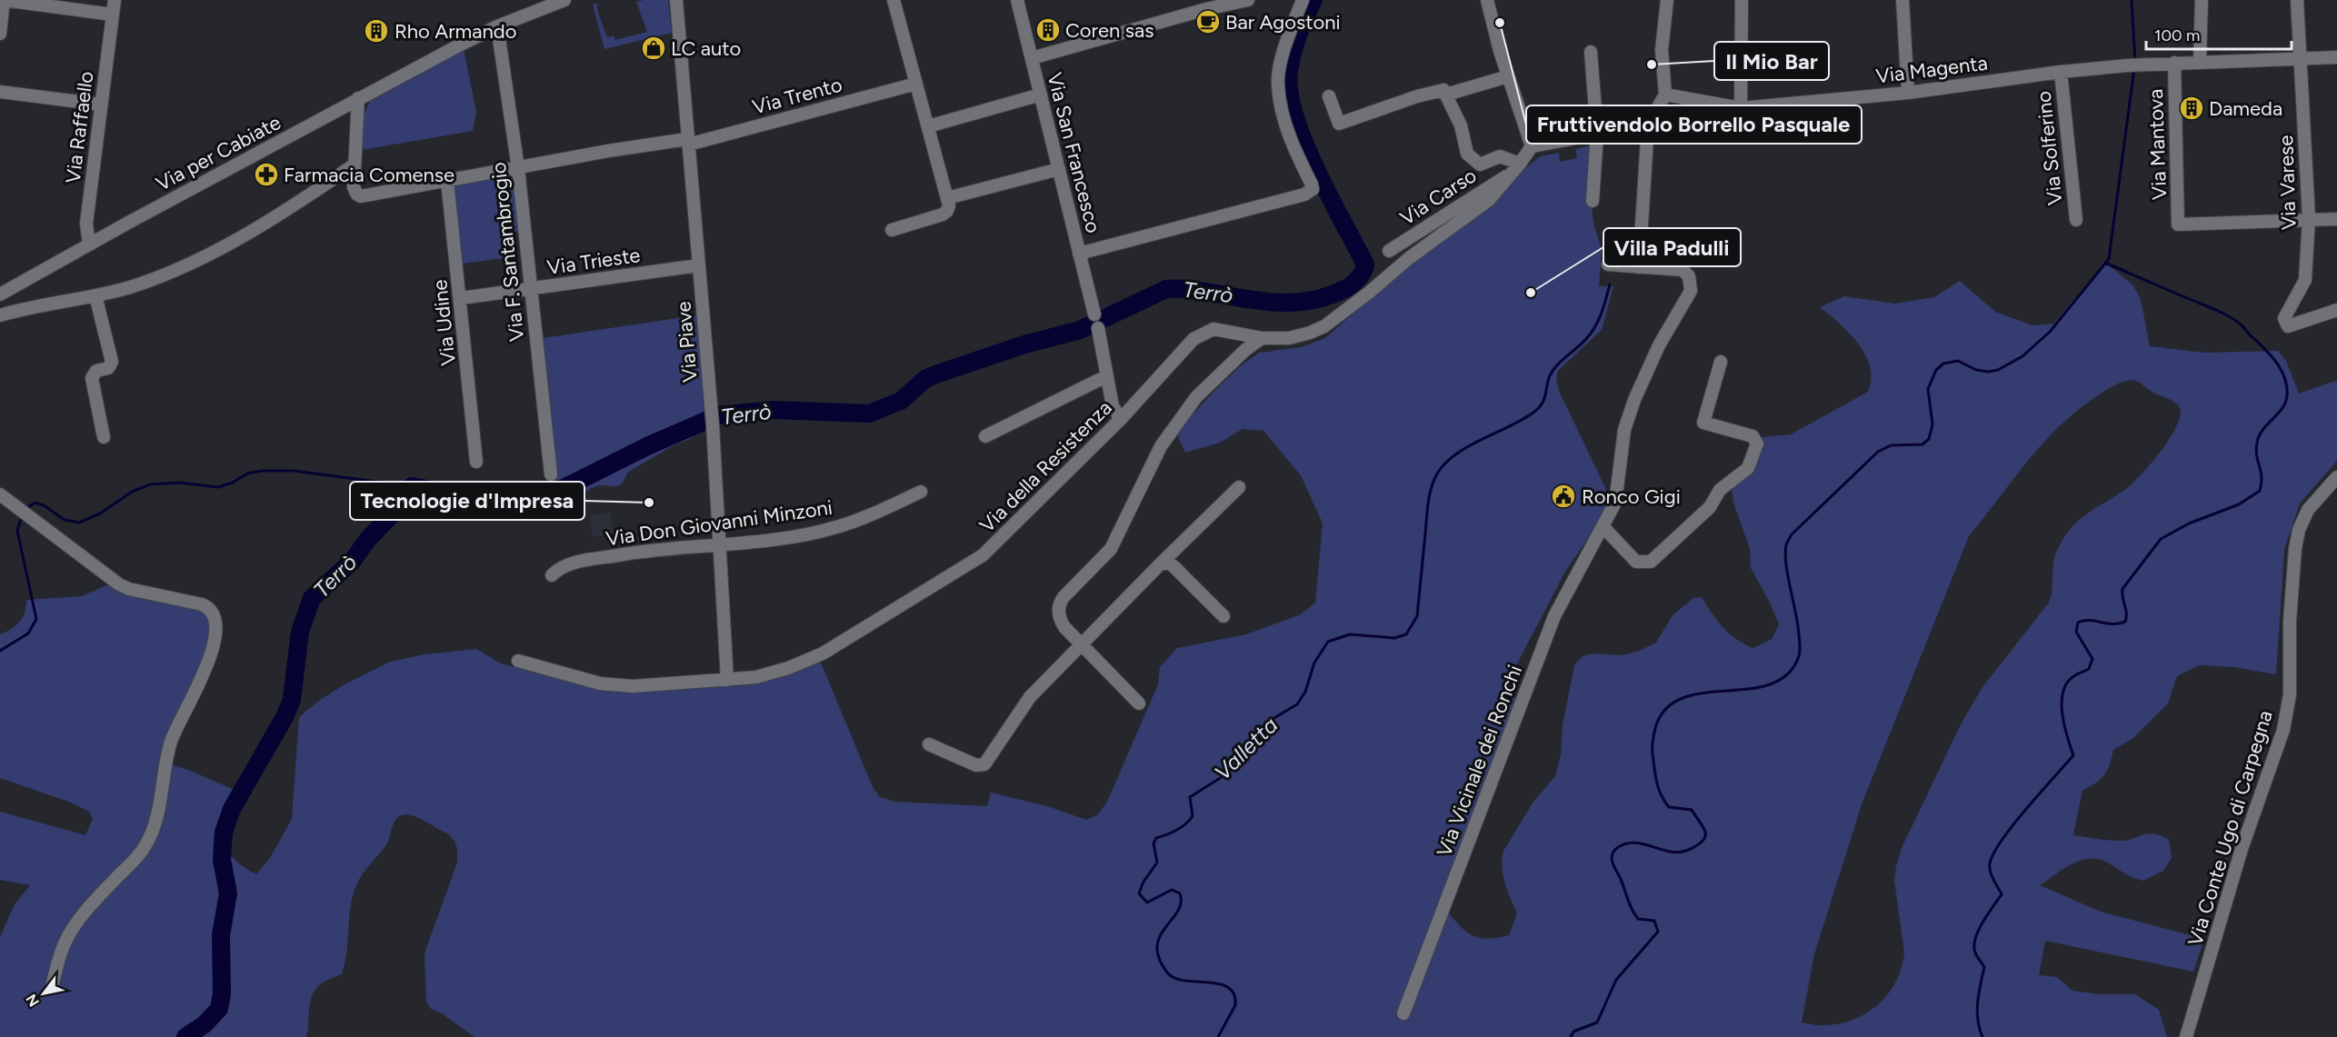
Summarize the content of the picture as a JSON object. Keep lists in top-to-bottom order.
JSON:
{
  "streets": {
    "street": [
      "Via Magenta",
      "Via Trento",
      "Via Raffaello",
      "Via Mantova",
      "Via Solferino",
      "Via per Cabiate",
      "Via San Francesco",
      "Via Varese",
      "Via Carso",
      "Via F. Santambrogio",
      "Via Trieste",
      "Via Udine",
      "Via Piave",
      "Via della Resistenza",
      "Via Don Giovanni Minzoni",
      "Via Vicinale dei Ronchi",
      "Via Conte Ugo di Carpegna"
    ]
  },
  "crossings": [
    ["Via Magenta", "Via Mantova"],
    ["Via Magenta", "Via Solferino"],
    ["Via Magenta", "Via Varese"],
    ["Via Trento", "Via F. Santambrogio"],
    ["Via Trento", "Via Udine"],
    ["Via Trento", "Via Piave"],
    ["Via Raffaello", "Via per Cabiate"],
    ["Via Mantova", "Via Varese"],
    ["Via per Cabiate", "Via F. Santambrogio"],
    ["Via Carso", "Via della Resistenza"],
    ["Via F. Santambrogio", "Via Trieste"],
    ["Via Trieste", "Via Udine"],
    ["Via Trieste", "Via Piave"],
    ["Via Piave", "Via della Resistenza"],
    ["Via Piave", "Via Don Giovanni Minzoni"]
  ],
  "water": ["Terrò", "Valletta"],
  "places": {
    "cafe": ["Bar Agostoni"],
    "other": [
      "Fruttivendolo Borrello Pasquale",
      "Il Mio Bar",
      "Villa Padulli",
      "Tecnologie d'Impresa"
    ],
    "building": ["Coren sas", "Rho Armando", "Dameda"],
    "shop": ["LC auto"],
    "pharmacy": ["Farmacia Comense"],
    "public building": ["Ronco Gigi"]
  },
  "scale_bar": "100 m",
  "north": "bottom left"
}
